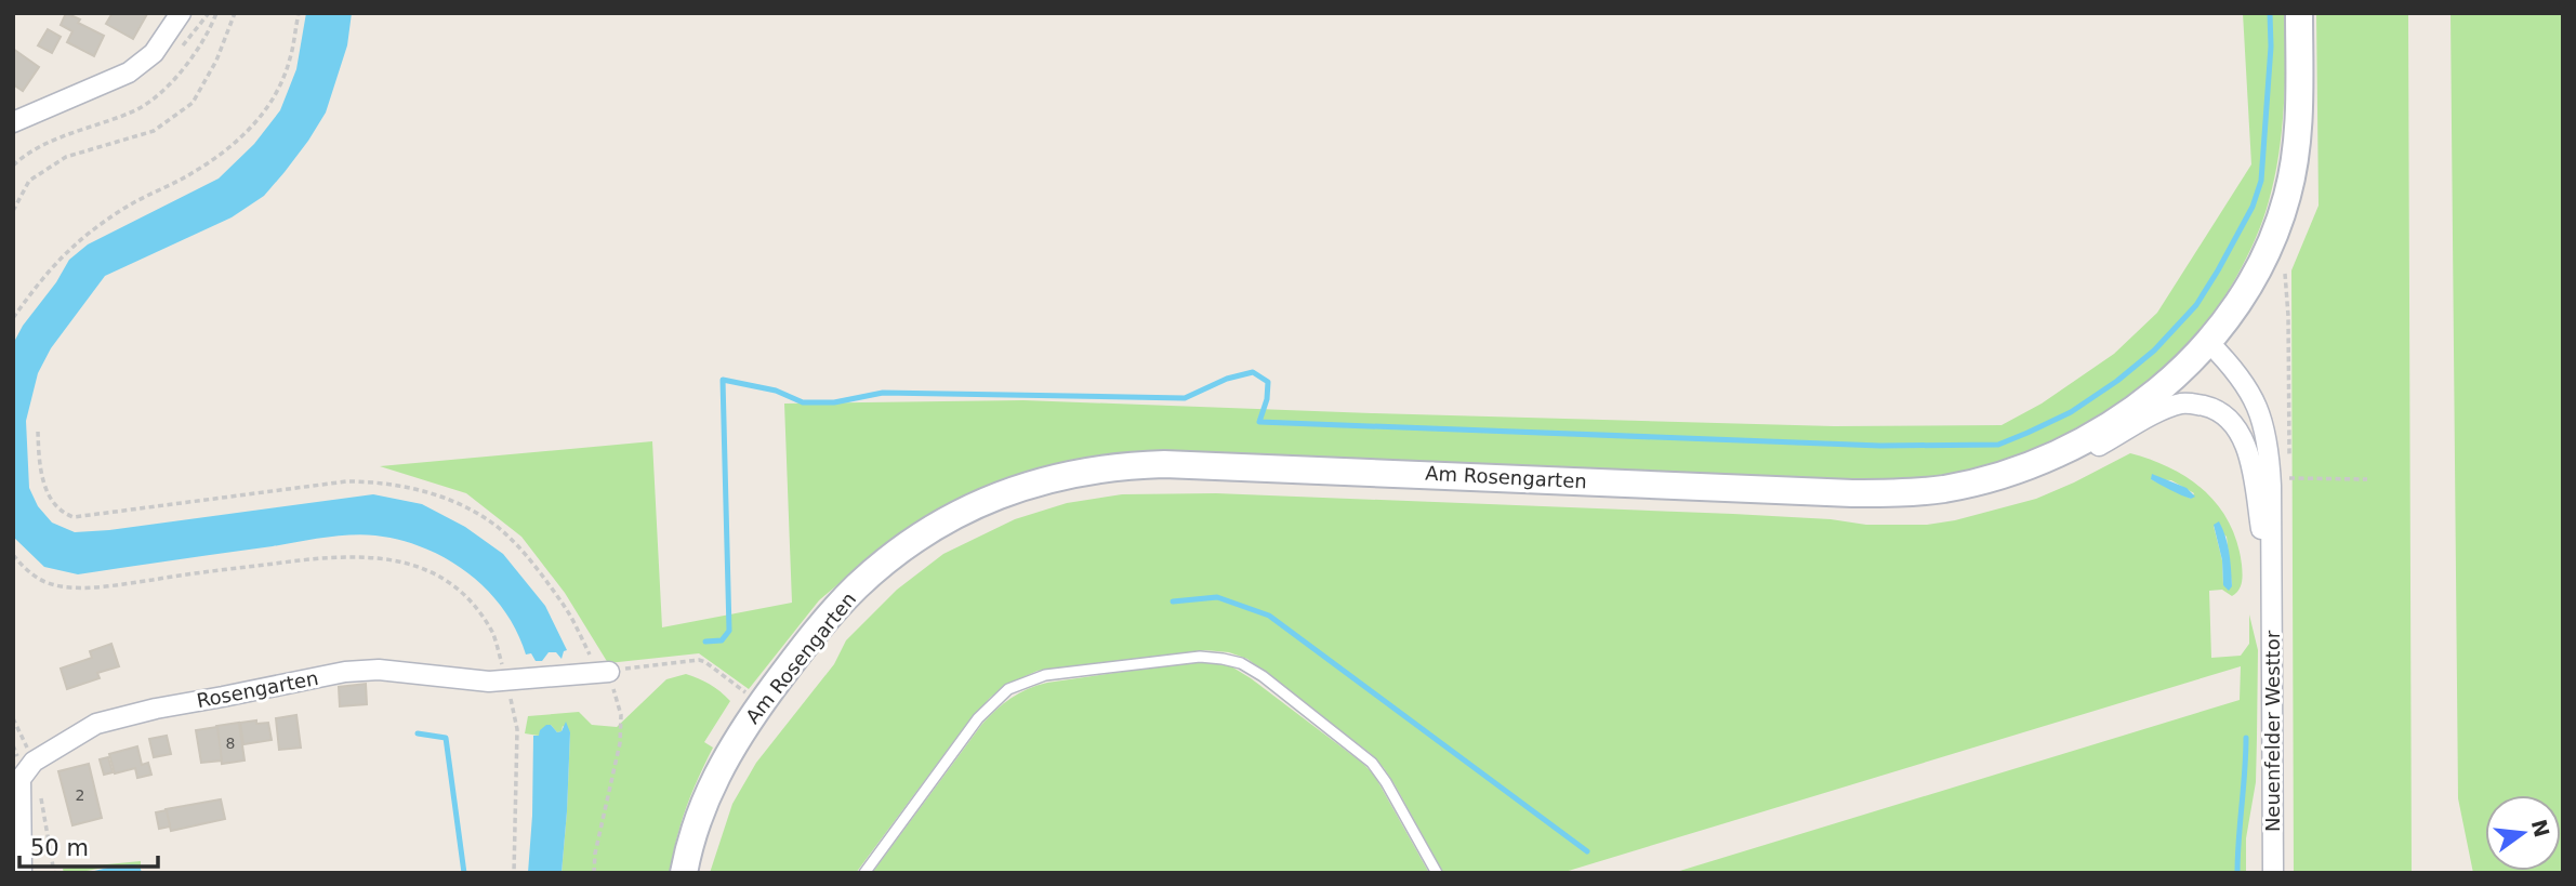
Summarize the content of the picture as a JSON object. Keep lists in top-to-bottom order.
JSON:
{
  "streets": {
    "main road": ["Am Rosengarten"],
    "street": ["Rosengarten", "Neuenfelder Westtor"]
  },
  "crossings": [
    ["Am Rosengarten", "Neuenfelder Westtor"]
  ],
  "house_numbers": ["8", "2"],
  "scale_bar": "50 m",
  "north": "right"
}
